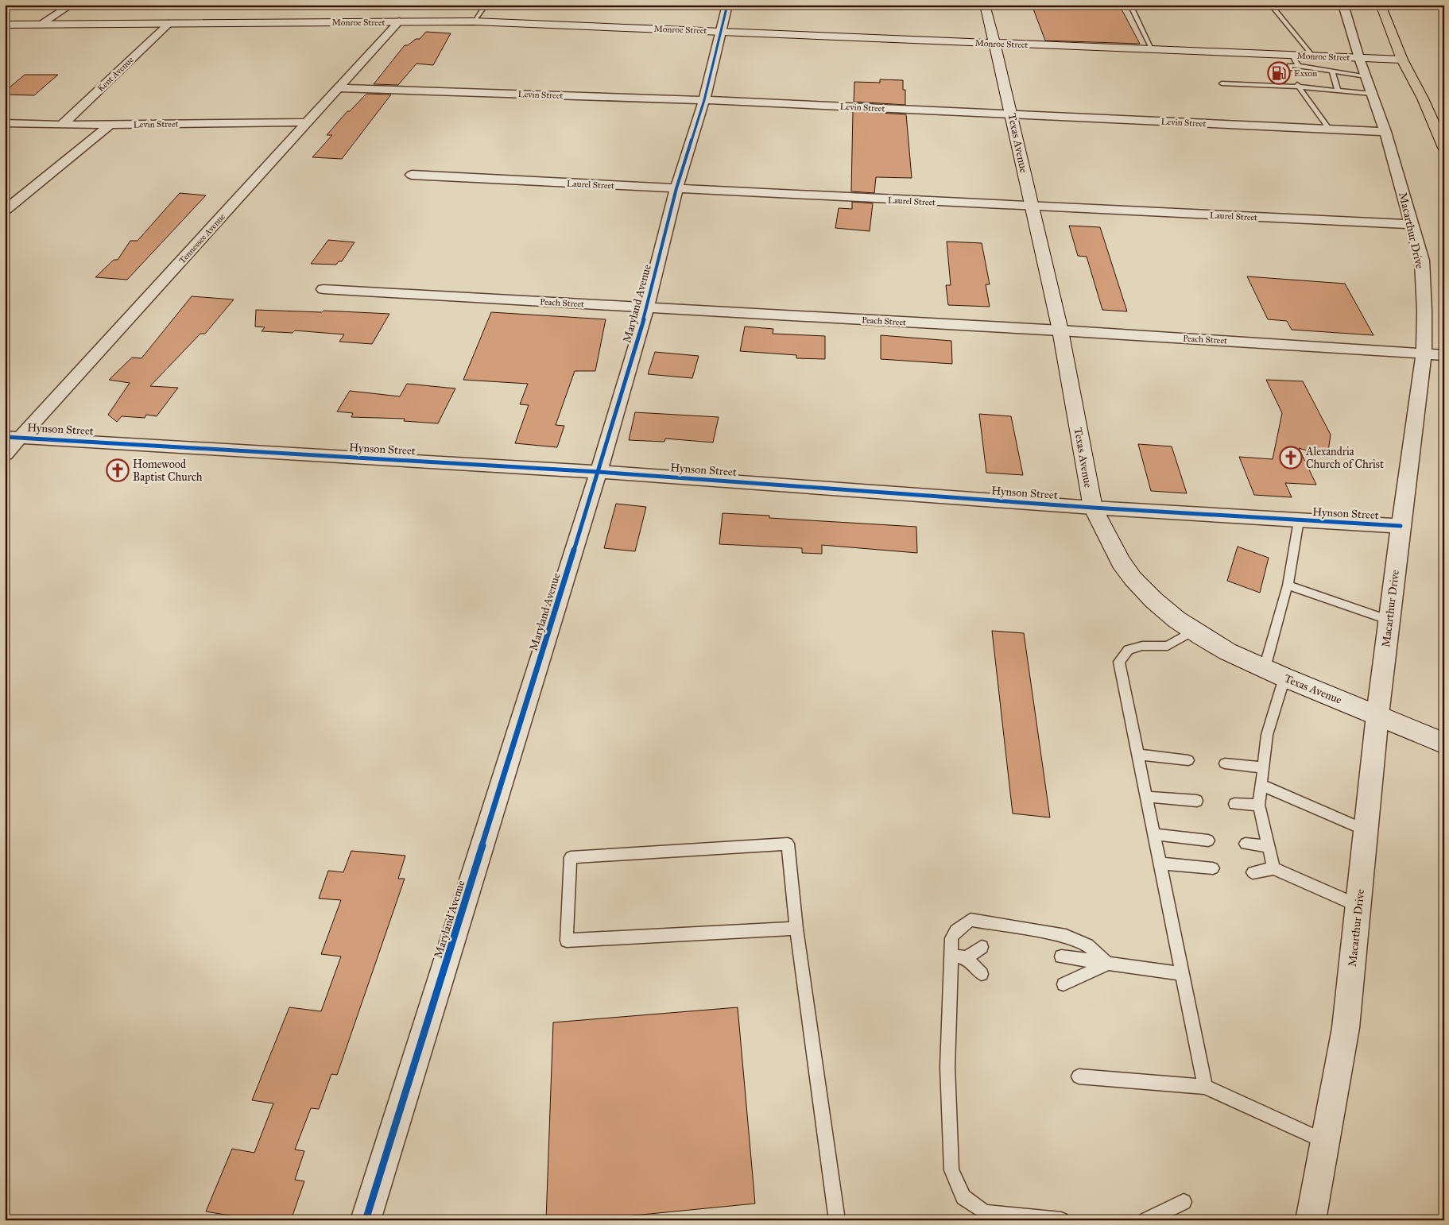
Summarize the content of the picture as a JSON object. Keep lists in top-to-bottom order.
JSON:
{
  "streets": {
    "main road": ["Monroe Street", "Texas Avenue"],
    "street": [
      "Kent Avenue",
      "Levin Street",
      "Laurel Street",
      "Macarthur Drive",
      "Tennessee Avenue",
      "Peach Street",
      "Maryland Avenue",
      "Hynson Street"
    ]
  },
  "crossings": [
    ["Monroe Street", "Kent Avenue"],
    ["Monroe Street", "Texas Avenue"],
    ["Monroe Street", "Macarthur Drive"],
    ["Monroe Street", "Tennessee Avenue"],
    ["Monroe Street", "Maryland Avenue"],
    ["Kent Avenue", "Levin Street"],
    ["Levin Street", "Texas Avenue"],
    ["Levin Street", "Macarthur Drive"],
    ["Levin Street", "Tennessee Avenue"],
    ["Levin Street", "Maryland Avenue"],
    ["Texas Avenue", "Laurel Street"],
    ["Texas Avenue", "Macarthur Drive"],
    ["Texas Avenue", "Peach Street"],
    ["Texas Avenue", "Hynson Street"],
    ["Laurel Street", "Macarthur Drive"],
    ["Laurel Street", "Maryland Avenue"],
    ["Macarthur Drive", "Peach Street"],
    ["Macarthur Drive", "Hynson Street"],
    ["Tennessee Avenue", "Hynson Street"],
    ["Peach Street", "Maryland Avenue"],
    ["Maryland Avenue", "Hynson Street"]
  ],
  "places": {
    "fuel station": ["Exxon"],
    "church": ["Alexandria Church of Christ", "Homewood Baptist Church"]
  }
}
